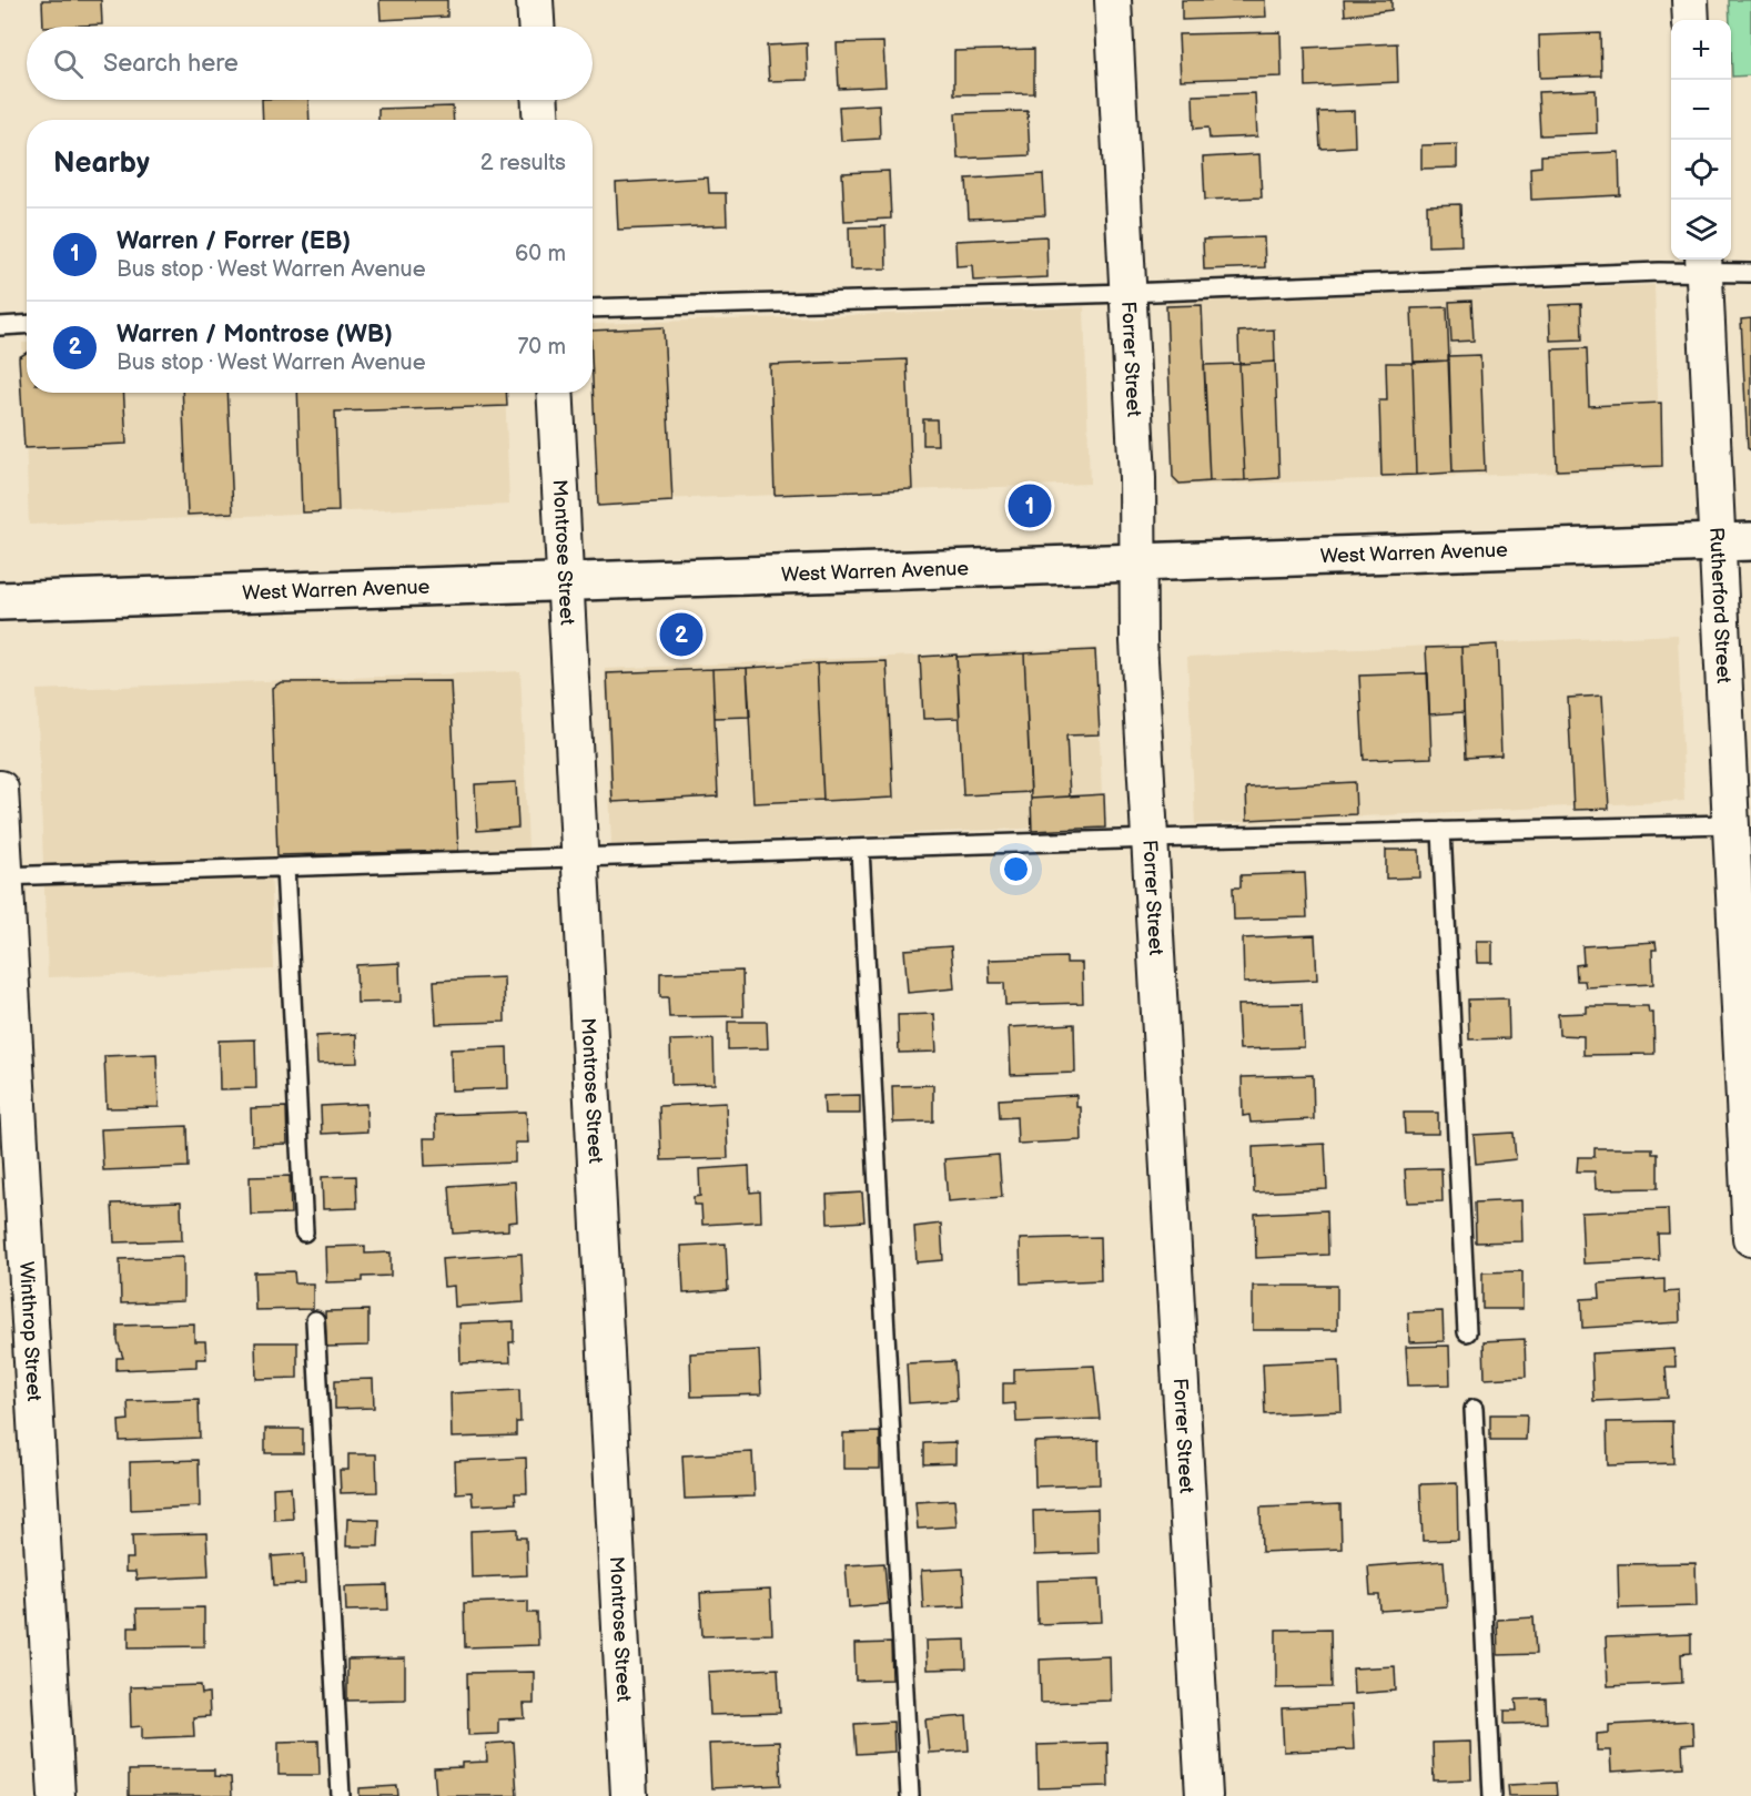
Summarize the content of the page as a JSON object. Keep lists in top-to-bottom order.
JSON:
{
  "streets": {
    "main road": ["West Warren Avenue"],
    "street": [
      "Forrer Street",
      "Montrose Street",
      "Rutherford Street",
      "Winthrop Street"
    ]
  },
  "crossings": [
    ["Forrer Street", "West Warren Avenue"],
    ["Montrose Street", "West Warren Avenue"],
    ["West Warren Avenue", "Rutherford Street"]
  ],
  "page": {
    "map_buttons": ["+", "−"],
    "search": "Search here",
    "heading": ["Nearby", "2 results"],
    "list": [
      {
        "mark": "1",
        "name": "Warren / Forrer (EB)",
        "note": "Bus stop · West Warren Avenue",
        "value": "60 m"
      },
      {
        "mark": "2",
        "name": "Warren / Montrose (WB)",
        "note": "Bus stop · West Warren Avenue",
        "value": "70 m"
      }
    ],
    "pins": ["1", "2"]
  }
}
